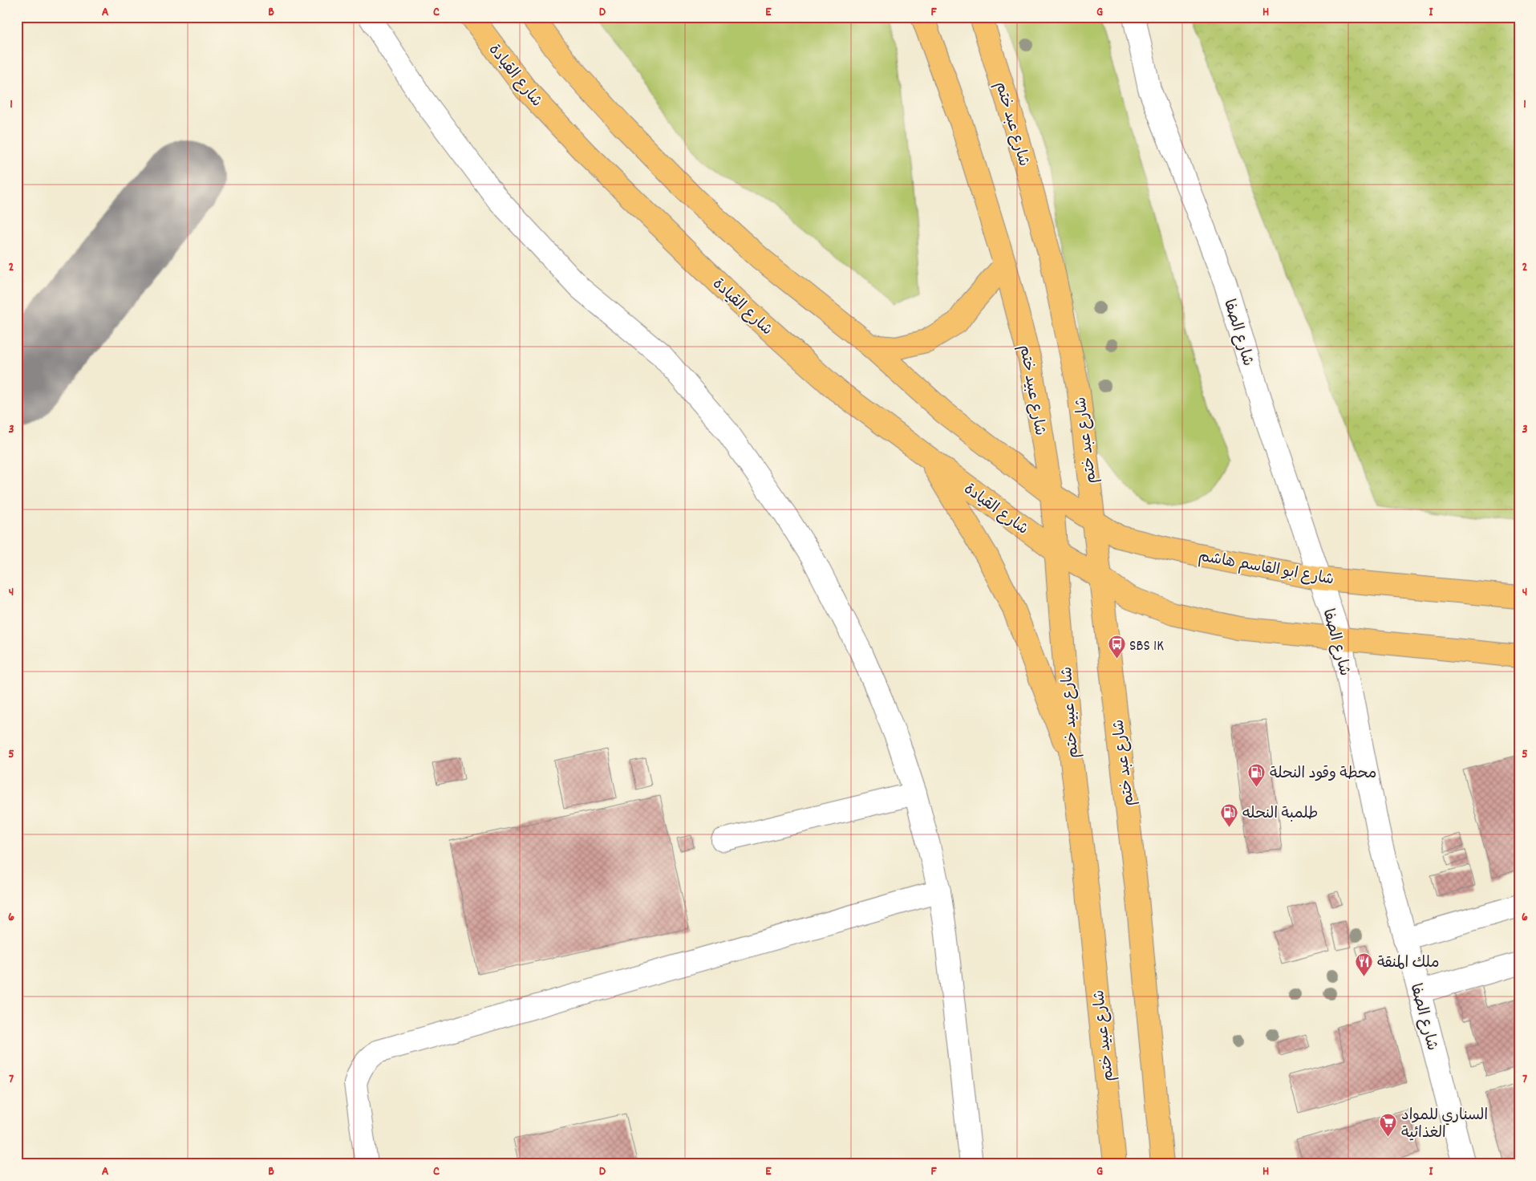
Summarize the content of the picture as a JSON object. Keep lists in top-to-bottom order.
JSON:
{
  "streets": {
    "main road": [
      "شارع القيادة",
      "شارع عبد ختم",
      "شارع عبيد ختم",
      "شارع ابو القاسم هاشم"
    ],
    "street": ["شارع الصفا"]
  },
  "crossings": [
    ["شارع القيادة", "شارع عبيد ختم"],
    ["شارع عبد ختم", "شارع ابو القاسم هاشم"],
    ["شارع الصفا", "شارع ابو القاسم هاشم"],
    ["شارع عبيد ختم", "شارع ابو القاسم هاشم"]
  ],
  "places": {
    "bus stop": ["SBS 1K"],
    "fuel station": ["محطة وقود النحلة", "طلمبة النحله"],
    "restaurant": ["ملك المنقة"],
    "supermarket": ["السناري للمواد الغذائية"]
  },
  "grid": {
    "columns": [
      "A",
      "B",
      "C",
      "D",
      "E",
      "F",
      "G",
      "H",
      "I"
    ],
    "rows": [
      "1",
      "2",
      "3",
      "4",
      "5",
      "6",
      "7"
    ]
  }
}
